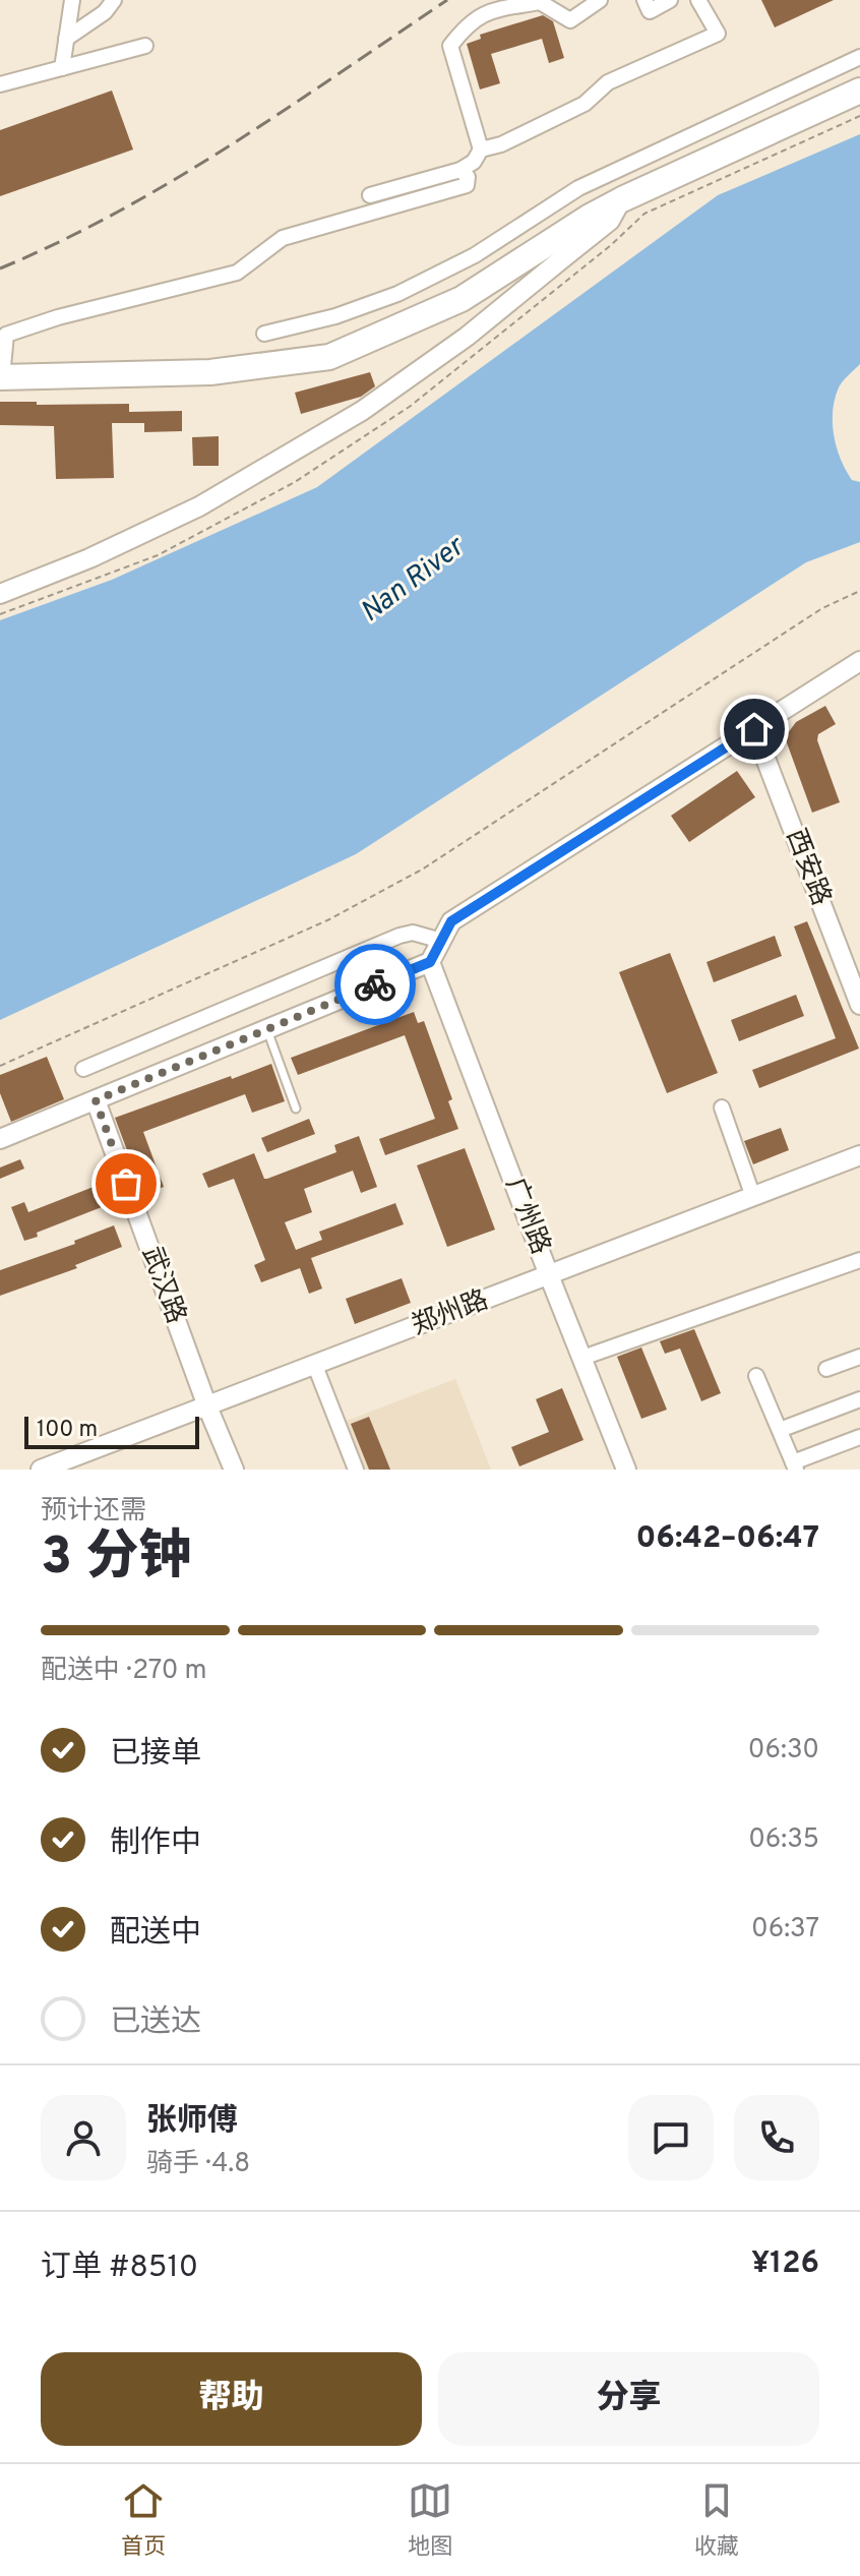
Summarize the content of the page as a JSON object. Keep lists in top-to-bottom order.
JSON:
{
  "streets": {
    "street": [
      "西安路",
      "广州路",
      "武汉路",
      "郑州路"
    ]
  },
  "crossings": [
    ["广州路", "郑州路"],
    ["武汉路", "郑州路"]
  ],
  "water": ["Nan River"],
  "scale_bar": "100 m",
  "page": {
    "scale": "100 m",
    "heading": ["3 分钟", "预计还需", "06:42–06:47"],
    "panel": [
      "张师傅",
      "骑手 · 4.8",
      "订单 #8510",
      "¥126"
    ],
    "bar": "配送中 · 270 m",
    "list": [
      ["已接单", "06:30"],
      ["制作中", "06:35"],
      ["配送中", "06:37"],
      "已送达"
    ],
    "buttons": ["帮助", "分享"],
    "tabs": ["首页", "地图", "收藏"]
  }
}
